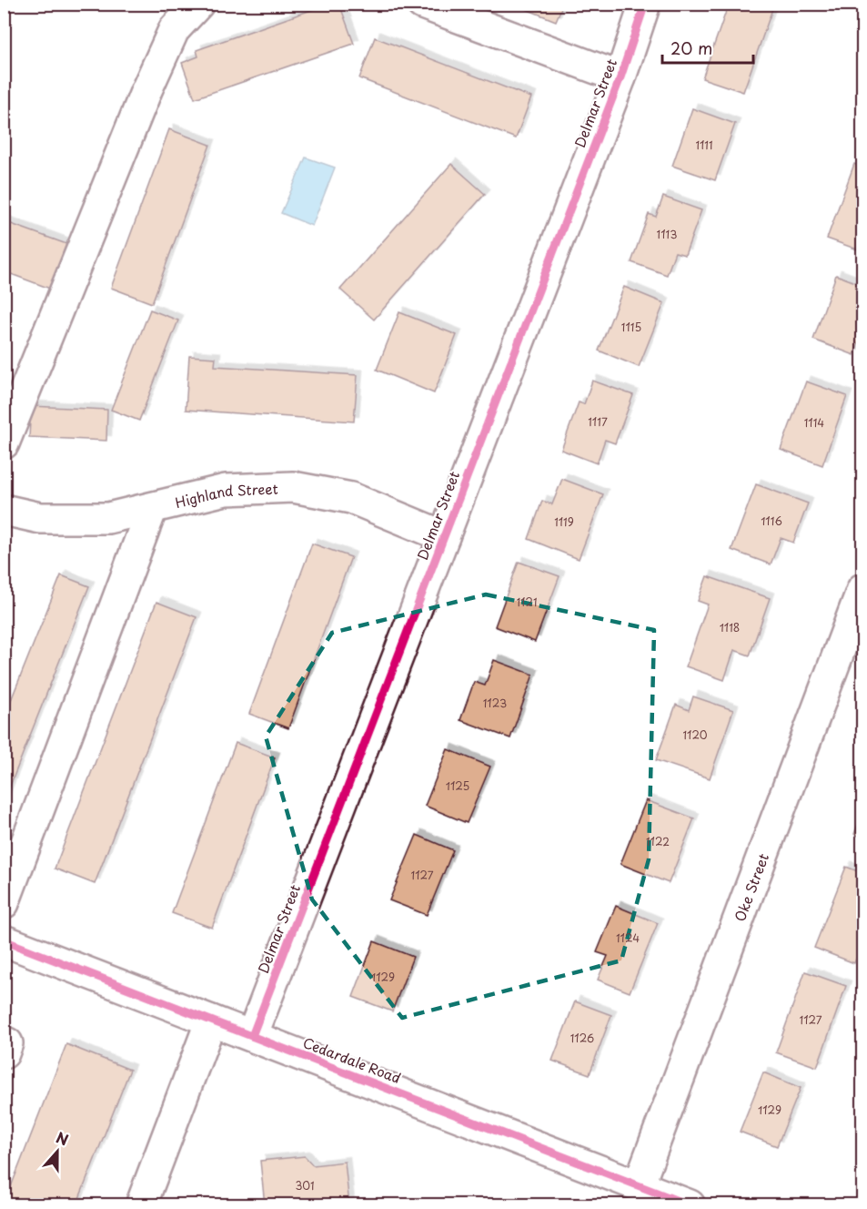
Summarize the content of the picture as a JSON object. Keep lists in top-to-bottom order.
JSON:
{
  "streets": {
    "street": [
      "Delmar Street",
      "Highland Street",
      "Oke Street",
      "Cedardale Road"
    ]
  },
  "crossings": [
    ["Delmar Street", "Highland Street"],
    ["Delmar Street", "Cedardale Road"],
    ["Oke Street", "Cedardale Road"]
  ],
  "house_numbers": [
    "1111",
    "1113",
    "1115",
    "1117",
    "1114",
    "1116",
    "1119",
    "1121",
    "1118",
    "1123",
    "1120",
    "1125",
    "1122",
    "1127",
    "1124",
    "1129",
    "1127",
    "1126",
    "1129",
    "301"
  ],
  "scale_bar": "20 m",
  "north": "top"
}
